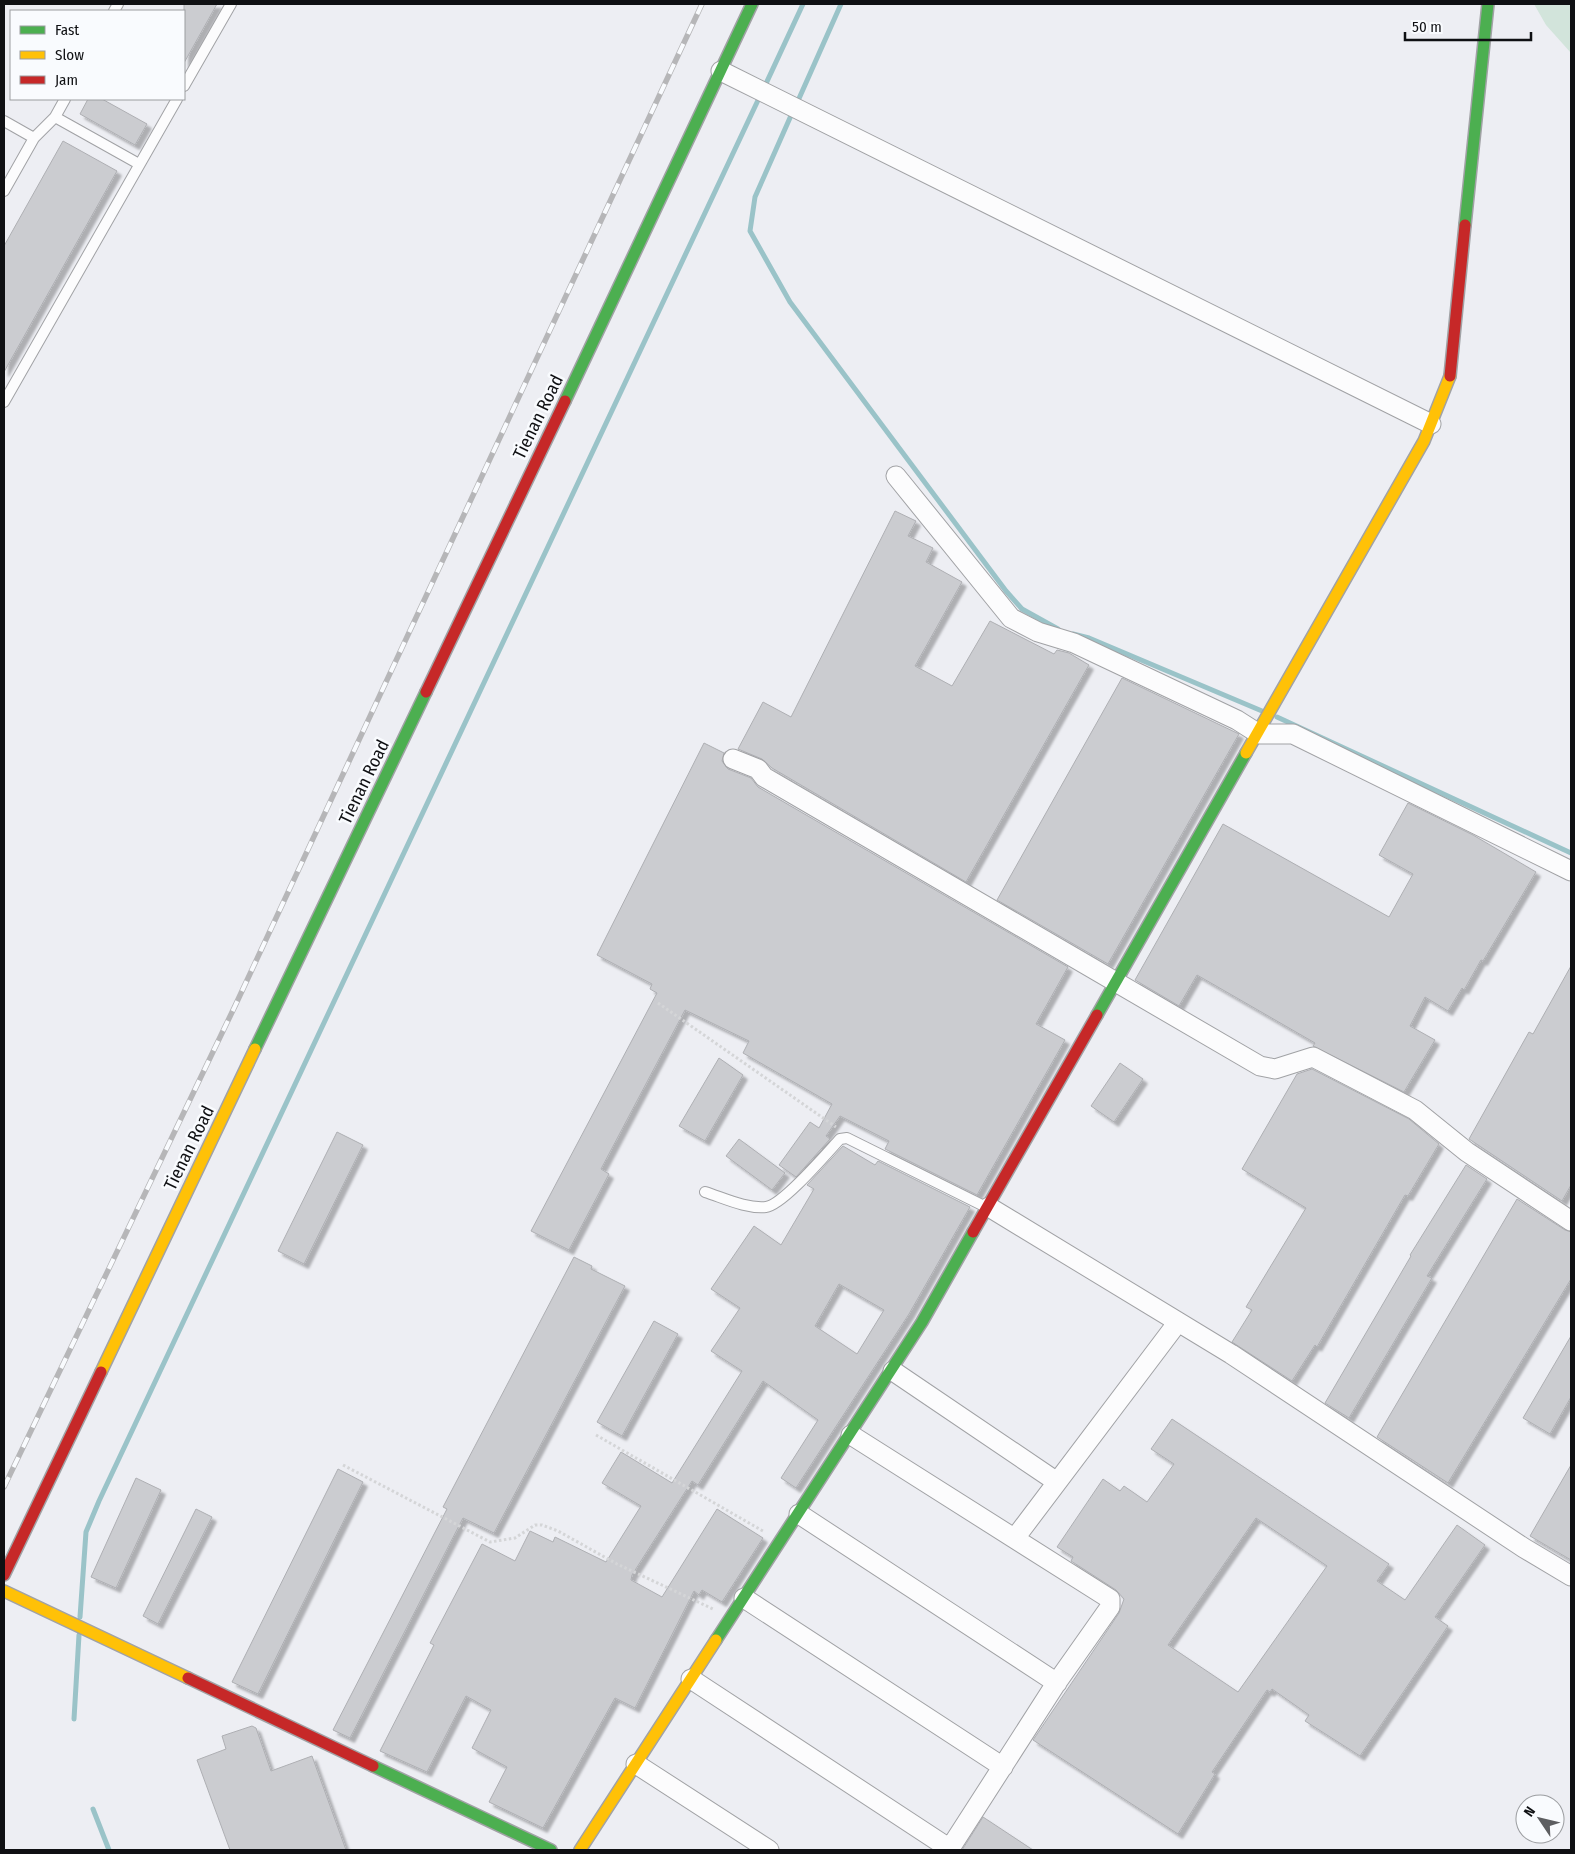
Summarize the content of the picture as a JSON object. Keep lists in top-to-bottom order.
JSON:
{
  "streets": {
    "street": ["Tienan Road"]
  },
  "legend": ["Fast", "Slow", "Jam"],
  "scale_bar": "50 m",
  "north": "top left"
}
